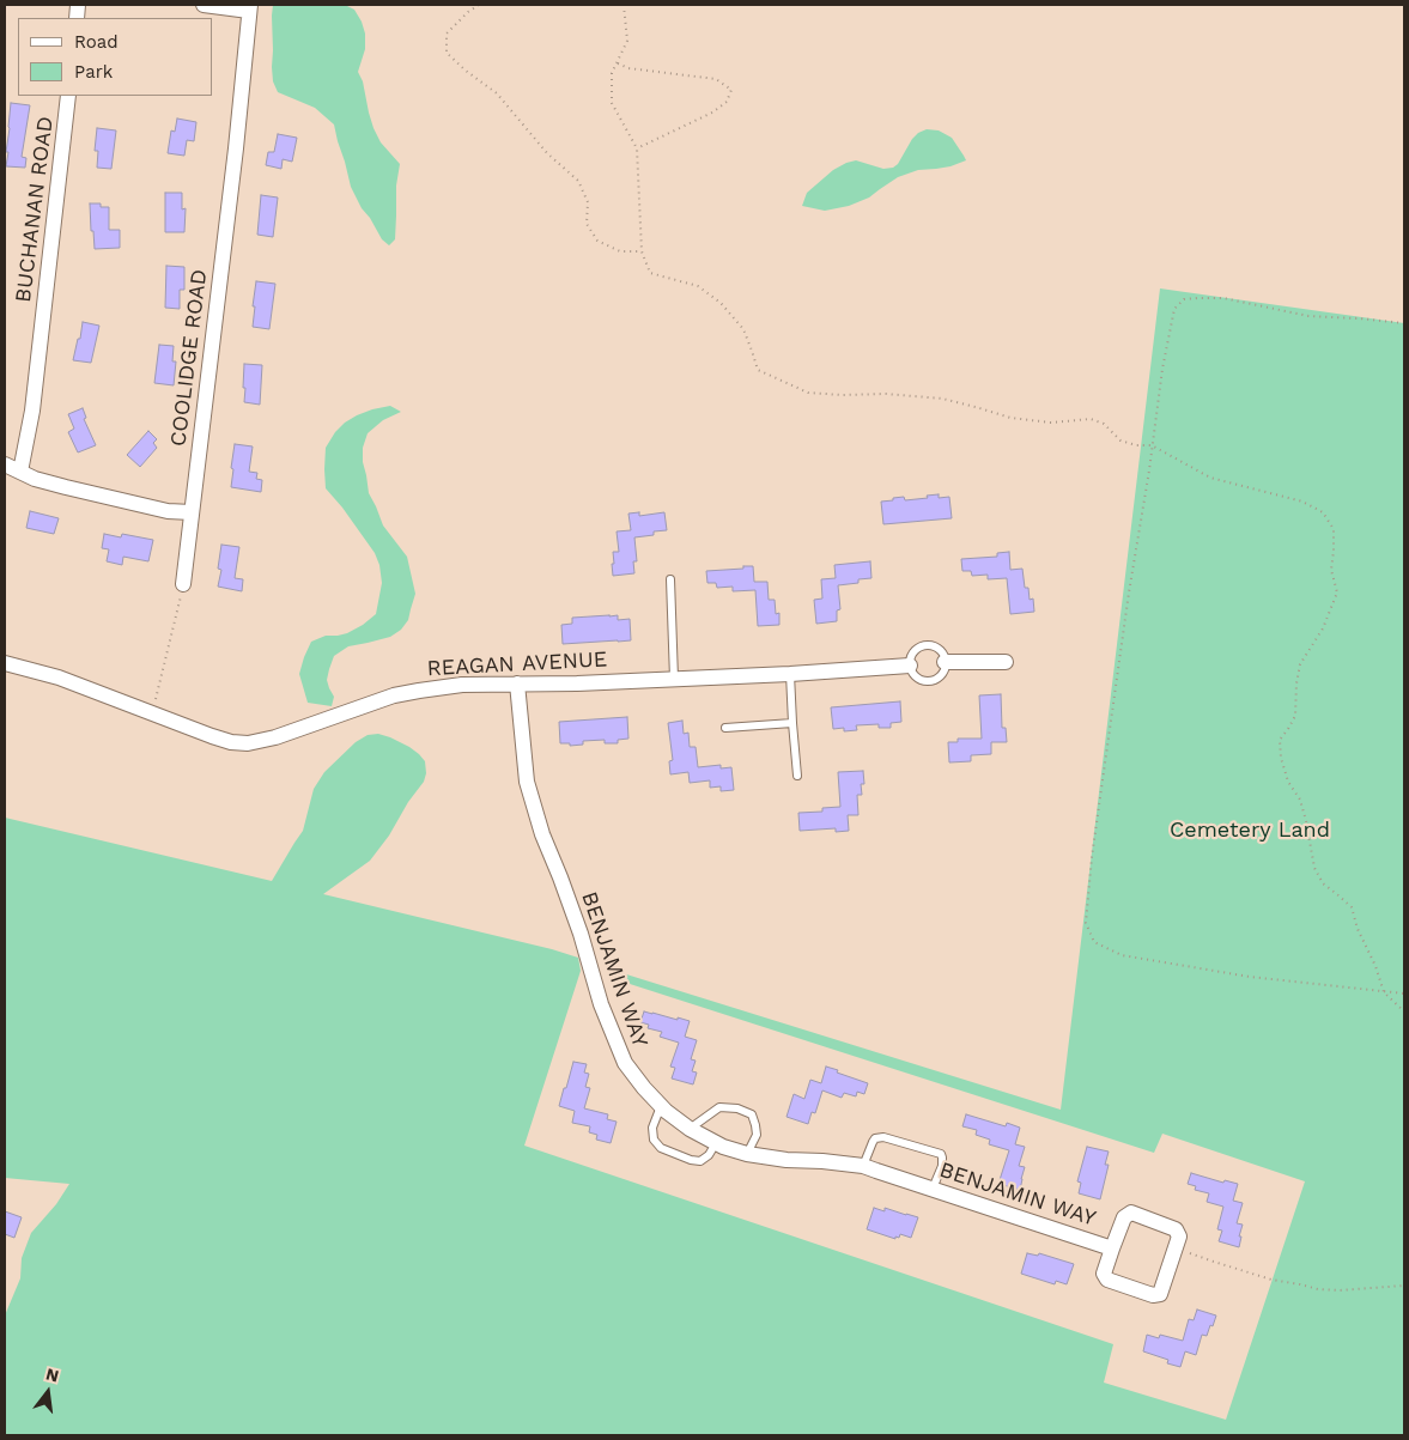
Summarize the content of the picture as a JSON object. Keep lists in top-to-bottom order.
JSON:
{
  "streets": {
    "street": [
      "BUCHANAN ROAD",
      "COOLIDGE ROAD",
      "REAGAN AVENUE",
      "BENJAMIN WAY"
    ]
  },
  "crossings": [
    ["REAGAN AVENUE", "BENJAMIN WAY"]
  ],
  "parks": ["Cemetery Land"],
  "legend": ["Road", "Park"],
  "north": "top"
}
